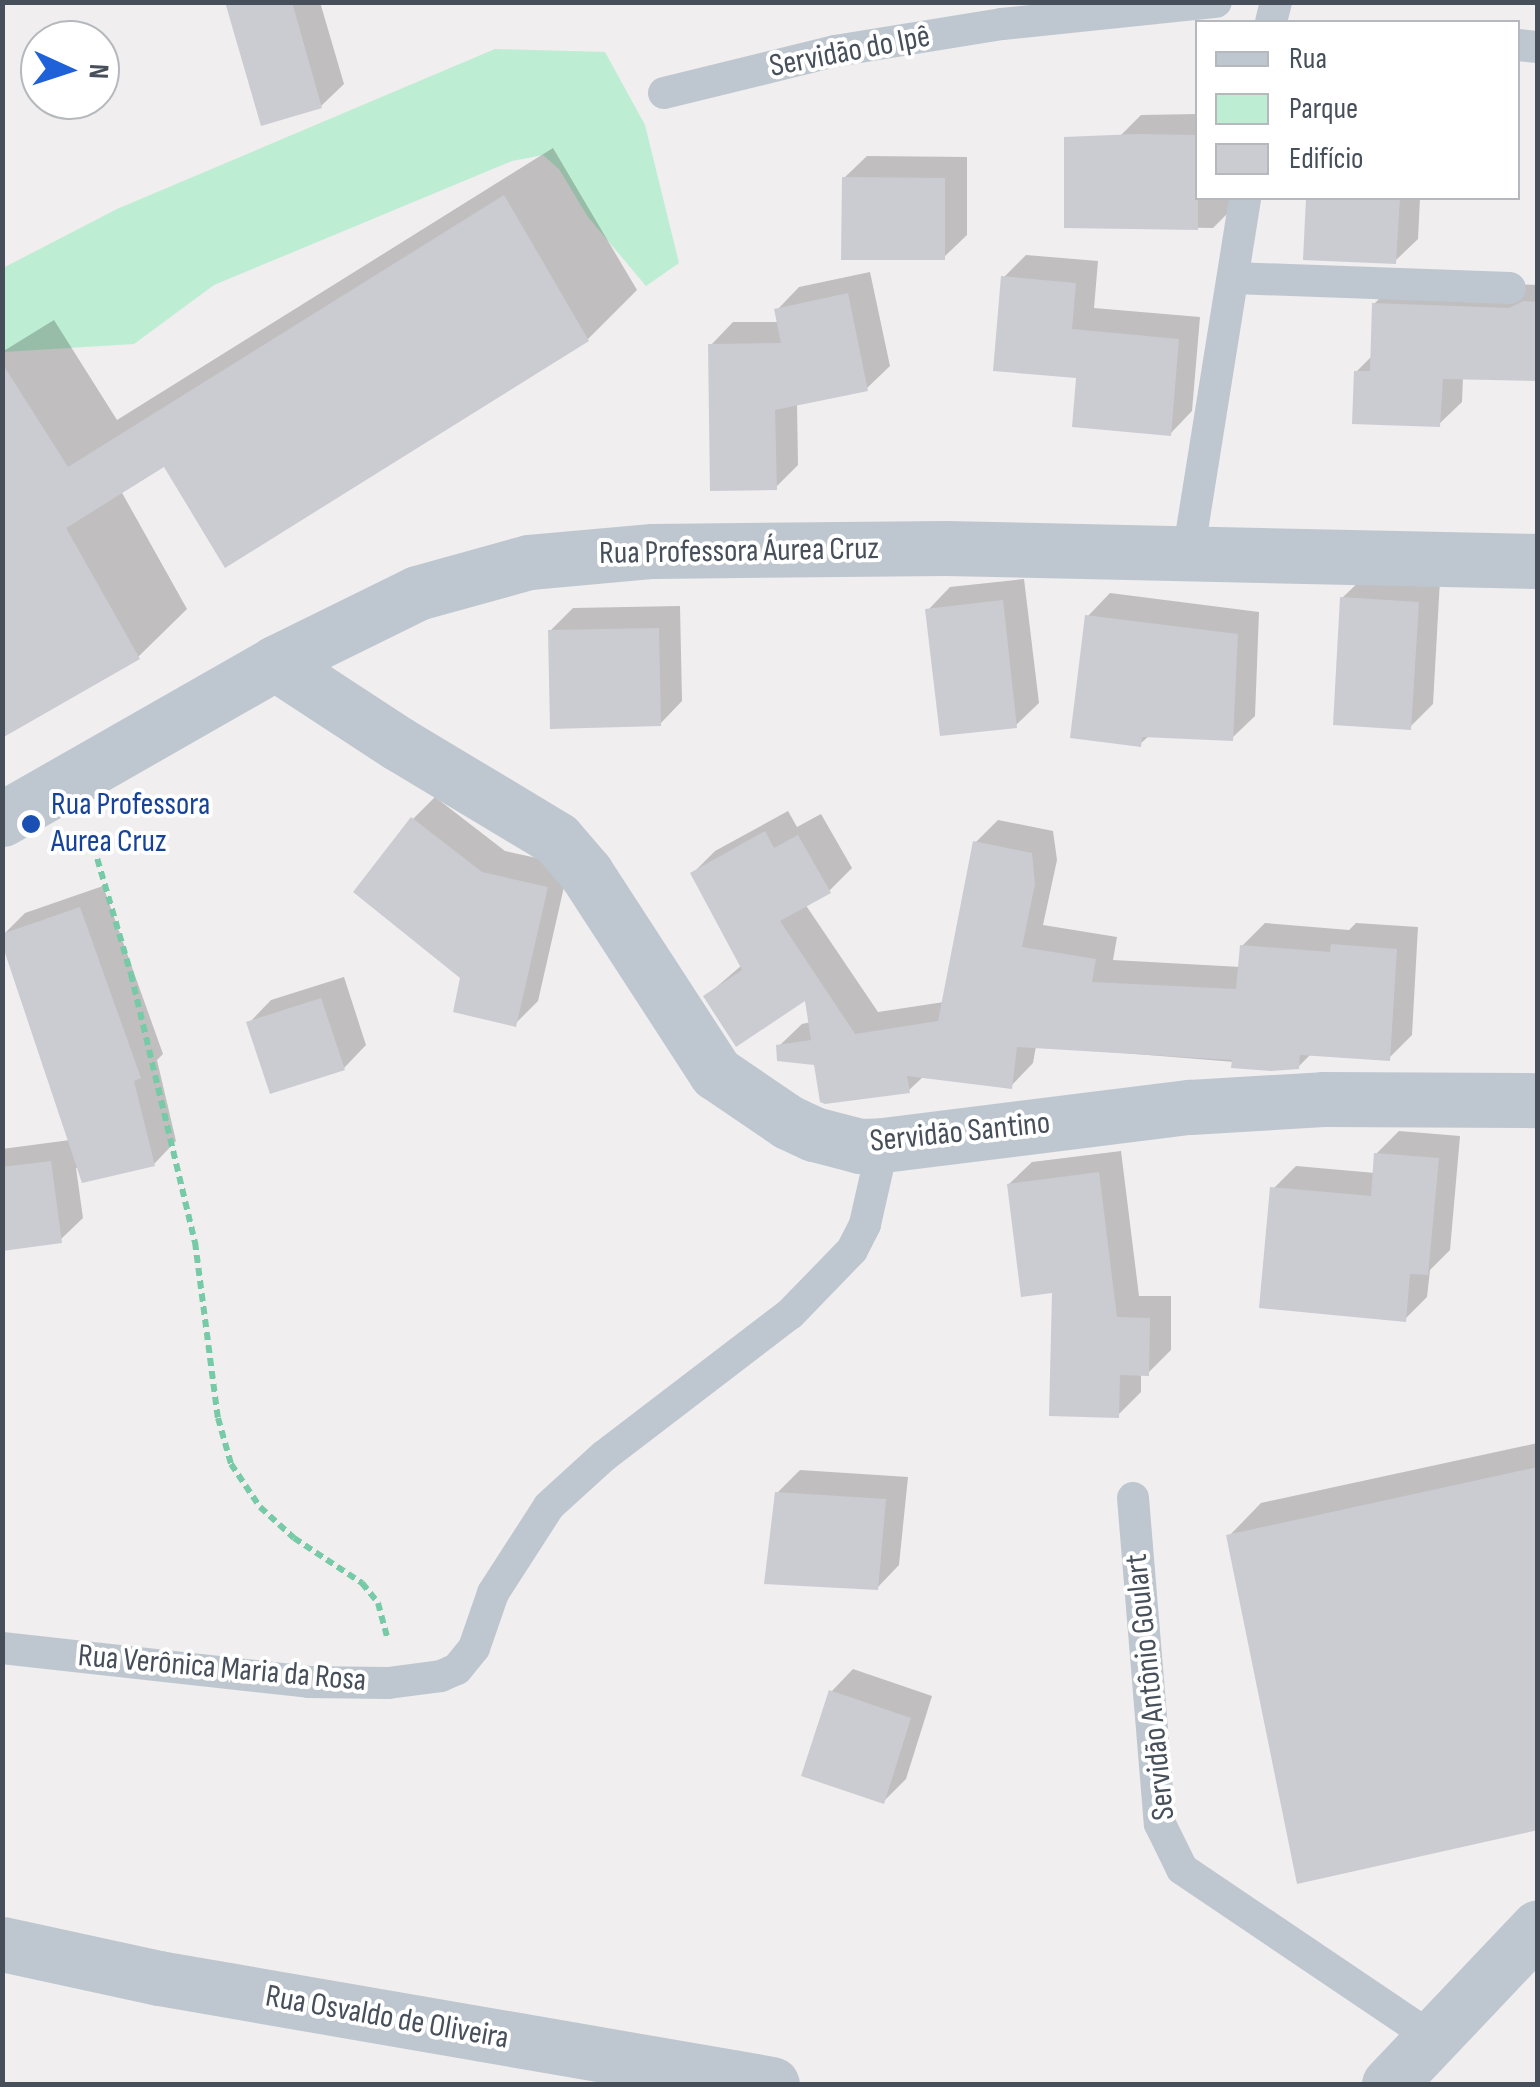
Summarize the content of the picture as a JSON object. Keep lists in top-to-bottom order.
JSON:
{
  "streets": {
    "street": ["Rua Professora Áurea Cruz", "Servidão Santino", "Rua Osvaldo de Oliveira"],
    "lane": ["Servidão do Ipê", "Rua Verônica Maria da Rosa", "Servidão Antônio Goulart"]
  },
  "crossings": [
    ["Rua Professora Áurea Cruz", "Servidão Santino"],
    ["Servidão Santino", "Rua Verônica Maria da Rosa"]
  ],
  "places": ["Rua Professora Aurea Cruz"],
  "legend": ["Rua", "Parque", "Edifício"],
  "north": "right"
}
